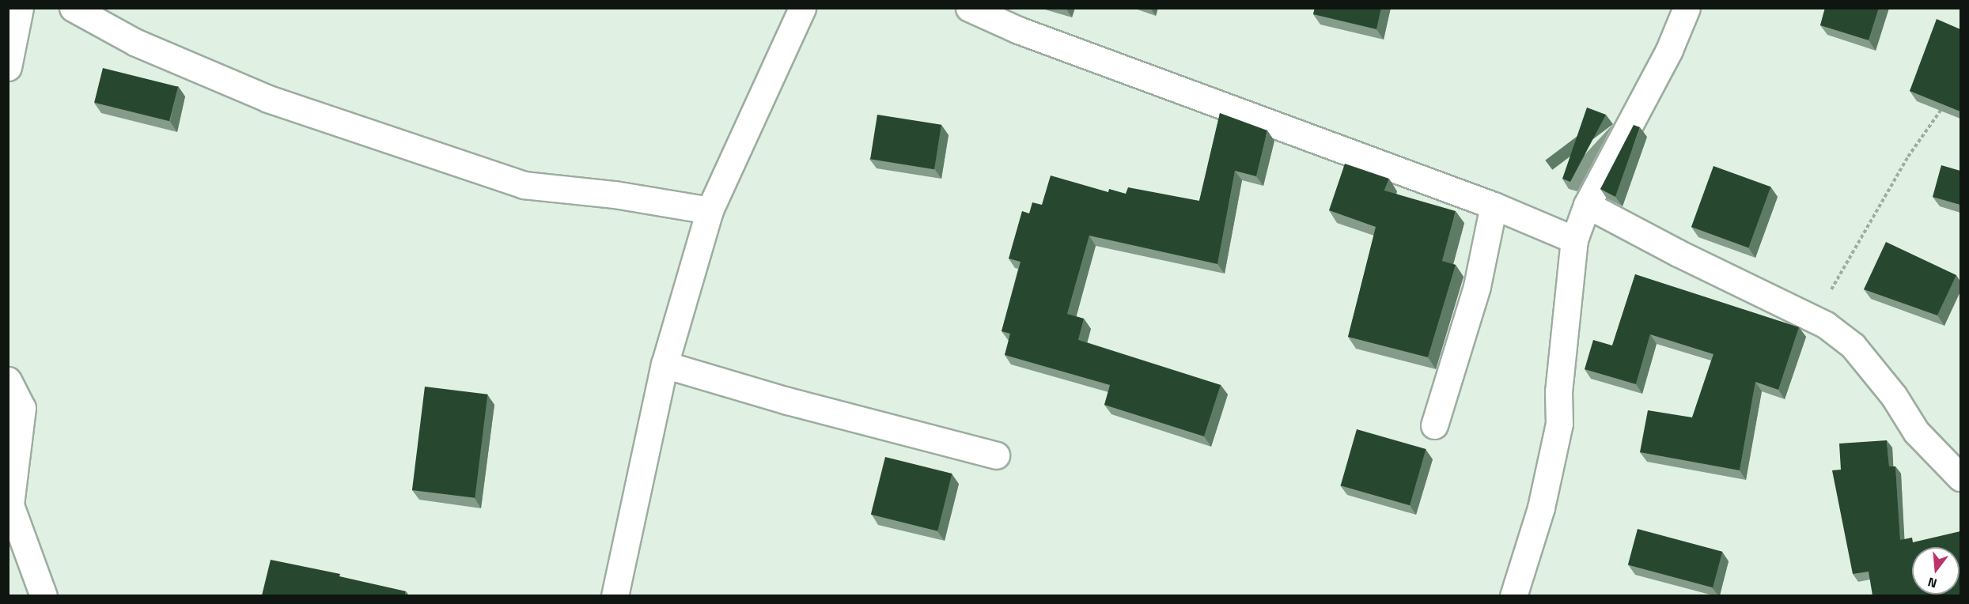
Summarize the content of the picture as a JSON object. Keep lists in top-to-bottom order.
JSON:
{
  "north": "bottom"
}
